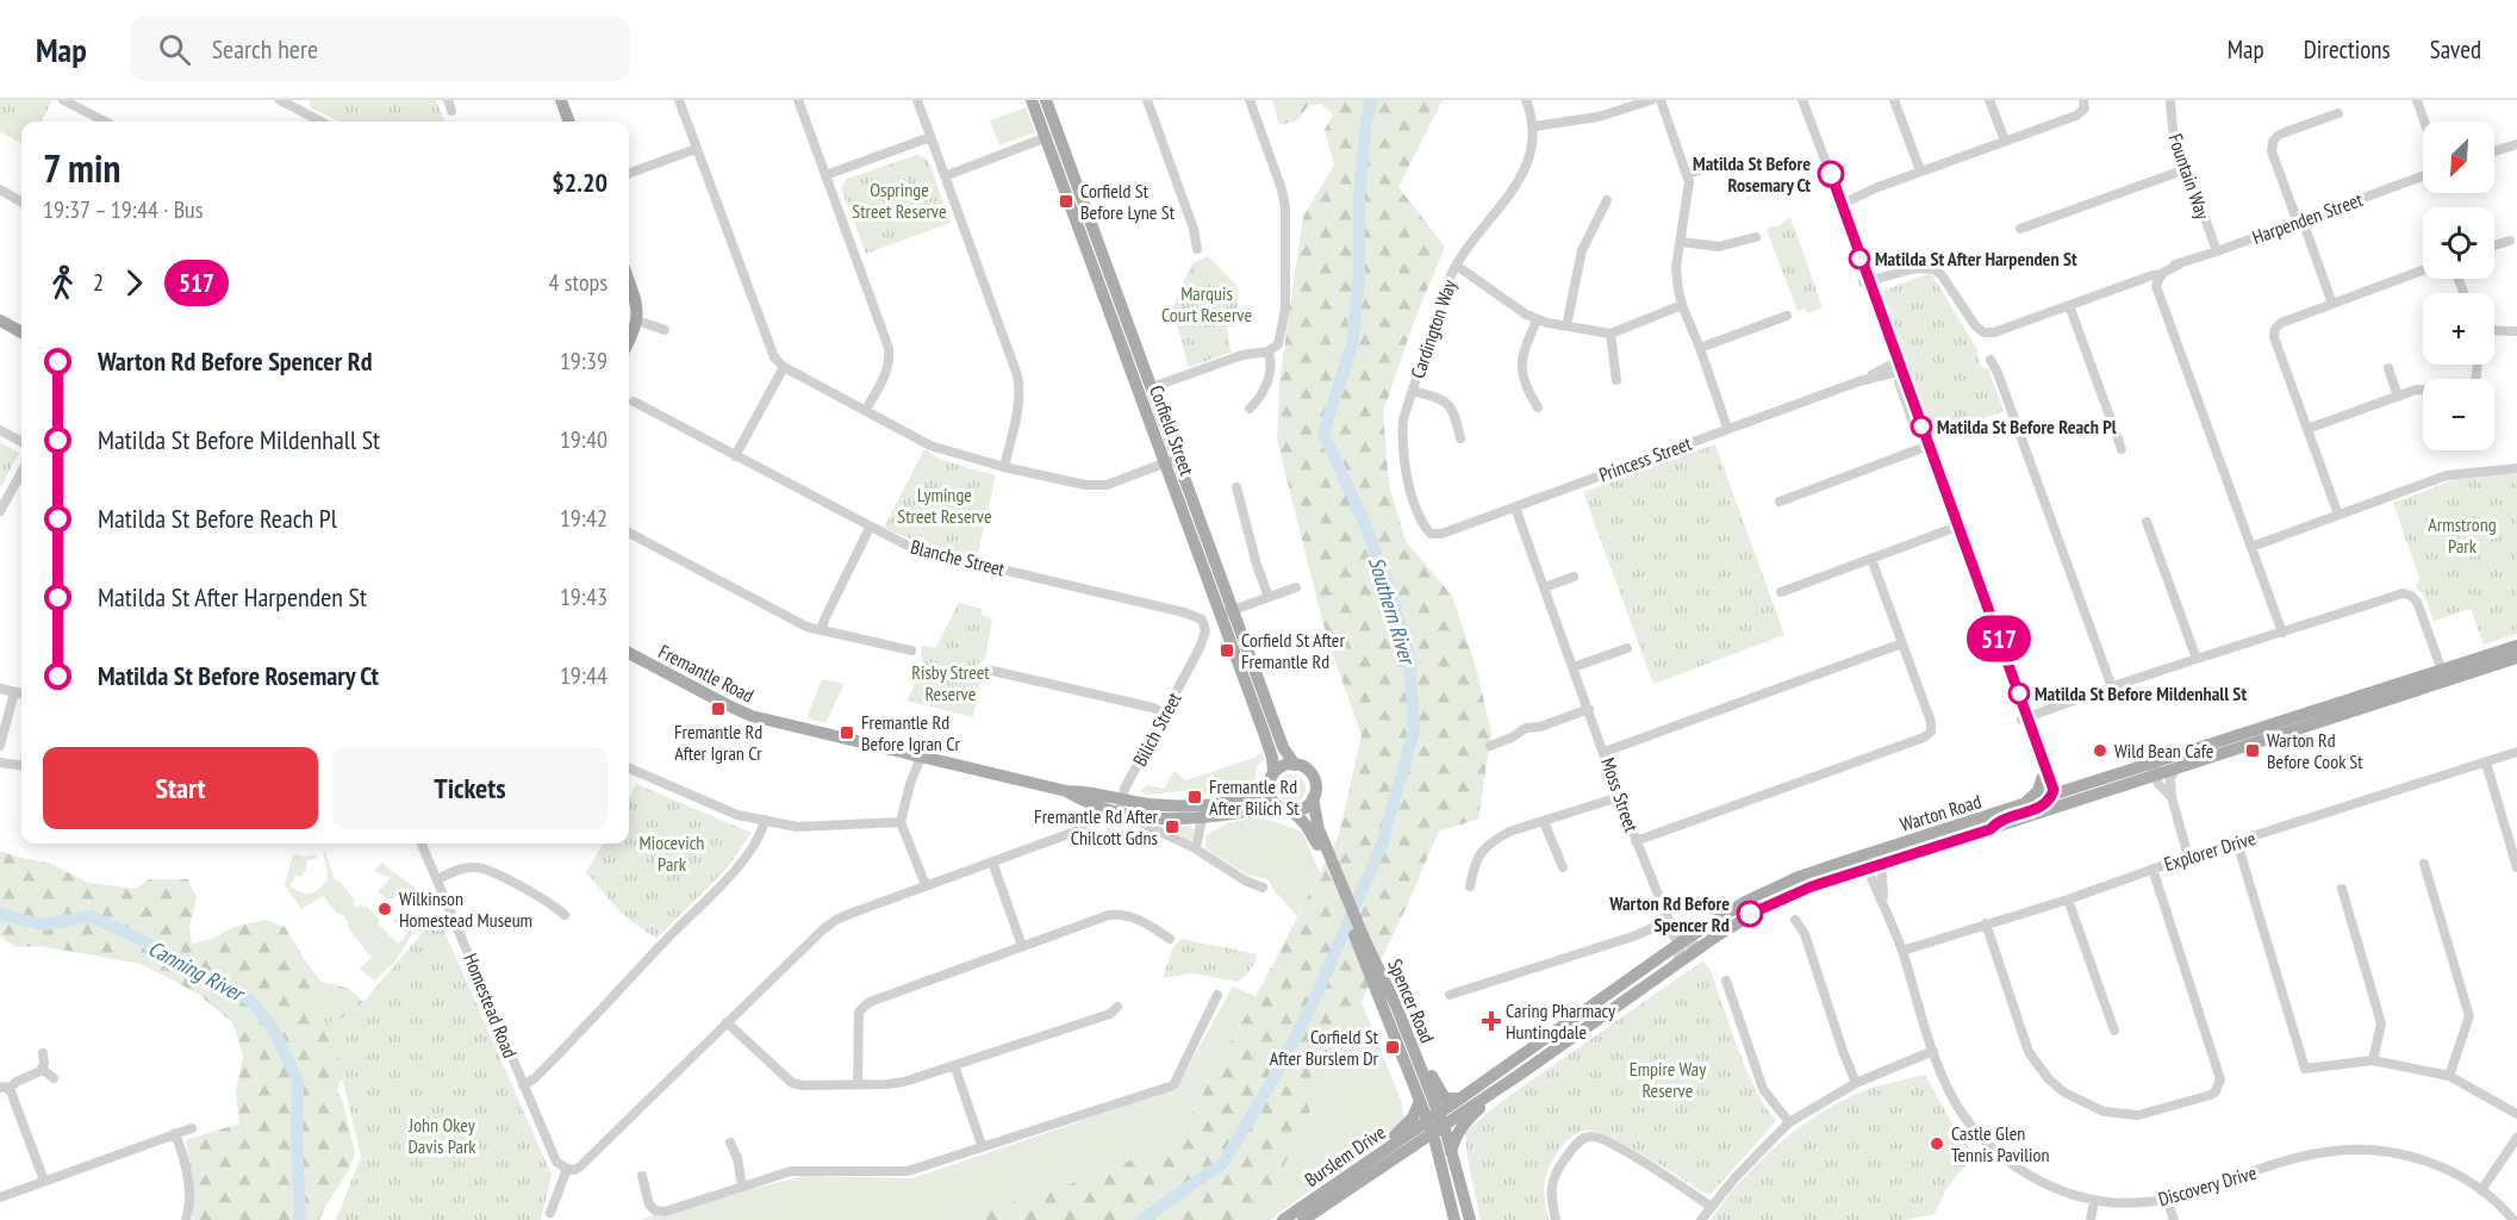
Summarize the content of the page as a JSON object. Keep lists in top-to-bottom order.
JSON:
{
  "streets": {
    "main road": [
      "Corfield Street",
      "Fremantle Road",
      "Warton Road",
      "Spencer Road",
      "Burslem Drive"
    ],
    "street": [
      "Fountain Way",
      "Harpenden Street",
      "Cardington Way",
      "Princess Street",
      "Blanche Street",
      "Bilich Street",
      "Moss Street",
      "Explorer Drive",
      "Homestead Road",
      "Discovery Drive"
    ]
  },
  "crossings": [
    ["Fountain Way", "Harpenden Street"],
    ["Cardington Way", "Princess Street"],
    ["Corfield Street", "Fremantle Road"],
    ["Corfield Street", "Spencer Road"],
    ["Princess Street", "Moss Street"],
    ["Blanche Street", "Bilich Street"],
    ["Fremantle Road", "Bilich Street"],
    ["Fremantle Road", "Spencer Road"],
    ["Moss Street", "Warton Road"],
    ["Warton Road", "Spencer Road"],
    ["Warton Road", "Burslem Drive"],
    ["Warton Road", "Discovery Drive"],
    ["Explorer Drive", "Discovery Drive"],
    ["Spencer Road", "Burslem Drive"]
  ],
  "water": ["Southern River", "Canning River"],
  "parks": [
    "Ospringe Street Reserve",
    "Marquis Court Reserve",
    "Lyminge Street Reserve",
    "Armstrong Park",
    "Risby Street Reserve",
    "Miocevich Park",
    "Empire Way Reserve",
    "John Okey Davis Park"
  ],
  "places": {
    "other": [
      "Matilda St Before Rosemary Ct",
      "Matilda St After Harpenden St",
      "Matilda St Before Reach Pl",
      "Matilda St Before Mildenhall St",
      "Wild Bean Cafe",
      "Wilkinson Homestead Museum",
      "Warton Rd Before Spencer Rd",
      "Castle Glen Tennis Pavilion"
    ],
    "transit": [
      "Corfield St Before Lyne St",
      "Corfield St After Fremantle Rd",
      "Fremantle Rd After Igran Cr",
      "Fremantle Rd Before Igran Cr",
      "Warton Rd Before Cook St",
      "Fremantle Rd After Bilich St",
      "Fremantle Rd After Chilcott Gdns",
      "Corfield St After Burslem Dr"
    ],
    "health": ["Caring Pharmacy Huntingdale"]
  },
  "lines": ["bus line 517"],
  "north": "bottom left",
  "page": {
    "header": "Map",
    "search": "Search here",
    "nav": ["Map", "Directions", "Saved"],
    "on_map": "517",
    "map_buttons": ["+", "−"],
    "heading": ["7 min", "19:37 – 19:44 · Bus", "$2.20"],
    "legs": ["2", "517", "4 stops"],
    "list": [
      {
        "name": "Warton Rd Before Spencer Rd",
        "value": "19:39"
      },
      {
        "name": "Matilda St Before Mildenhall St",
        "value": "19:40"
      },
      {
        "name": "Matilda St Before Reach Pl",
        "value": "19:42"
      },
      {
        "name": "Matilda St After Harpenden St",
        "value": "19:43"
      },
      {
        "name": "Matilda St Before Rosemary Ct",
        "value": "19:44"
      }
    ],
    "buttons": ["Start", "Tickets"]
  }
}
